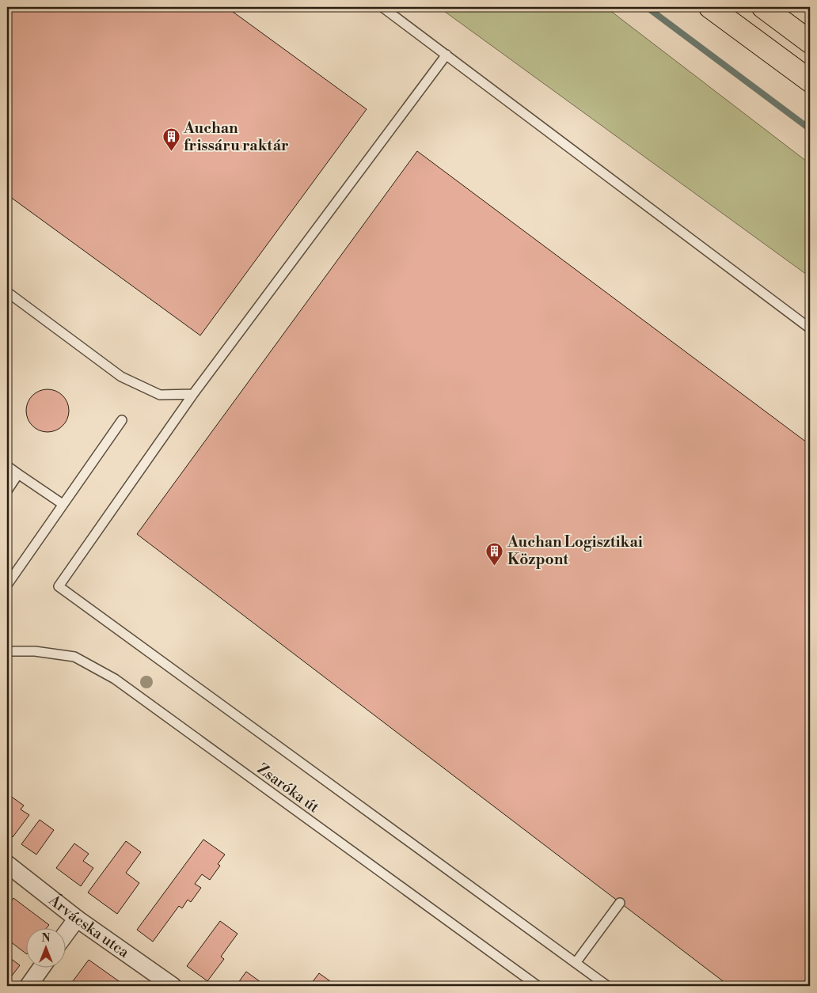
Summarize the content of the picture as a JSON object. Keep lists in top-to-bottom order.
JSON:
{
  "streets": {
    "street": ["Árvácska utca"],
    "lane": ["Zsaróka út"]
  },
  "places": {
    "building": ["Auchan frissáru raktár", "Auchan Logisztikai Központ"]
  },
  "north": "top"
}
